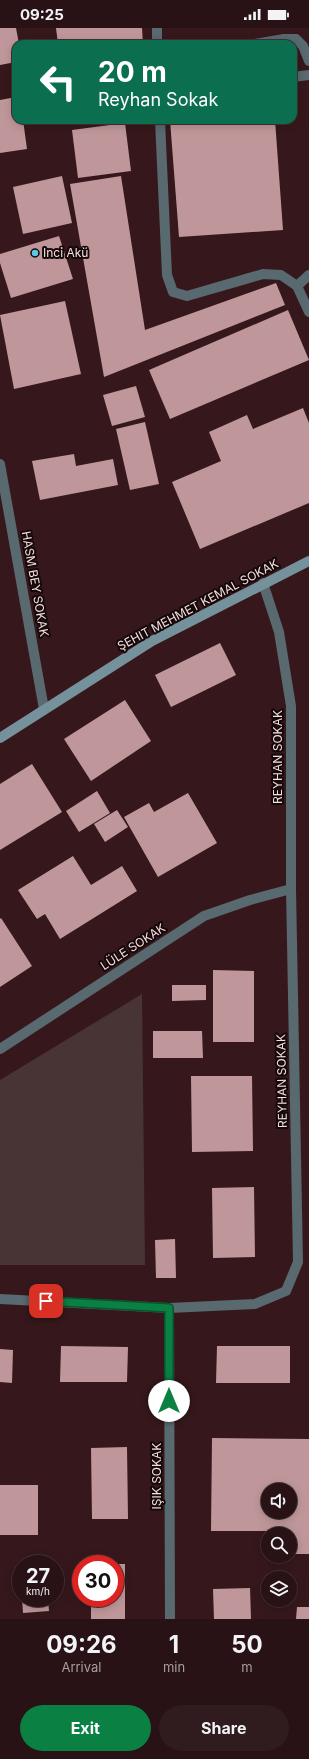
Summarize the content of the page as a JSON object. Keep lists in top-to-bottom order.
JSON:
{
  "streets": {
    "street": [
      "HASM BEY SOKAK",
      "ŞEHIT MEHMET KEMAL SOKAK",
      "REYHAN SOKAK",
      "LÜLE SOKAK"
    ]
  },
  "crossings": [
    ["HASM BEY SOKAK", "ŞEHIT MEHMET KEMAL SOKAK"],
    ["ŞEHIT MEHMET KEMAL SOKAK", "REYHAN SOKAK"],
    ["REYHAN SOKAK", "LÜLE SOKAK"]
  ],
  "places": ["Inci Akü"],
  "page": {
    "status": "09:25",
    "turn": ["20 m", "Reyhan Sokak"],
    "speed": "27 km/h",
    "limit": "30",
    "eta": [
      "09:26",
      "Arrival",
      "1",
      "min",
      "50",
      "m"
    ],
    "buttons": ["Exit", "Share"]
  }
}
